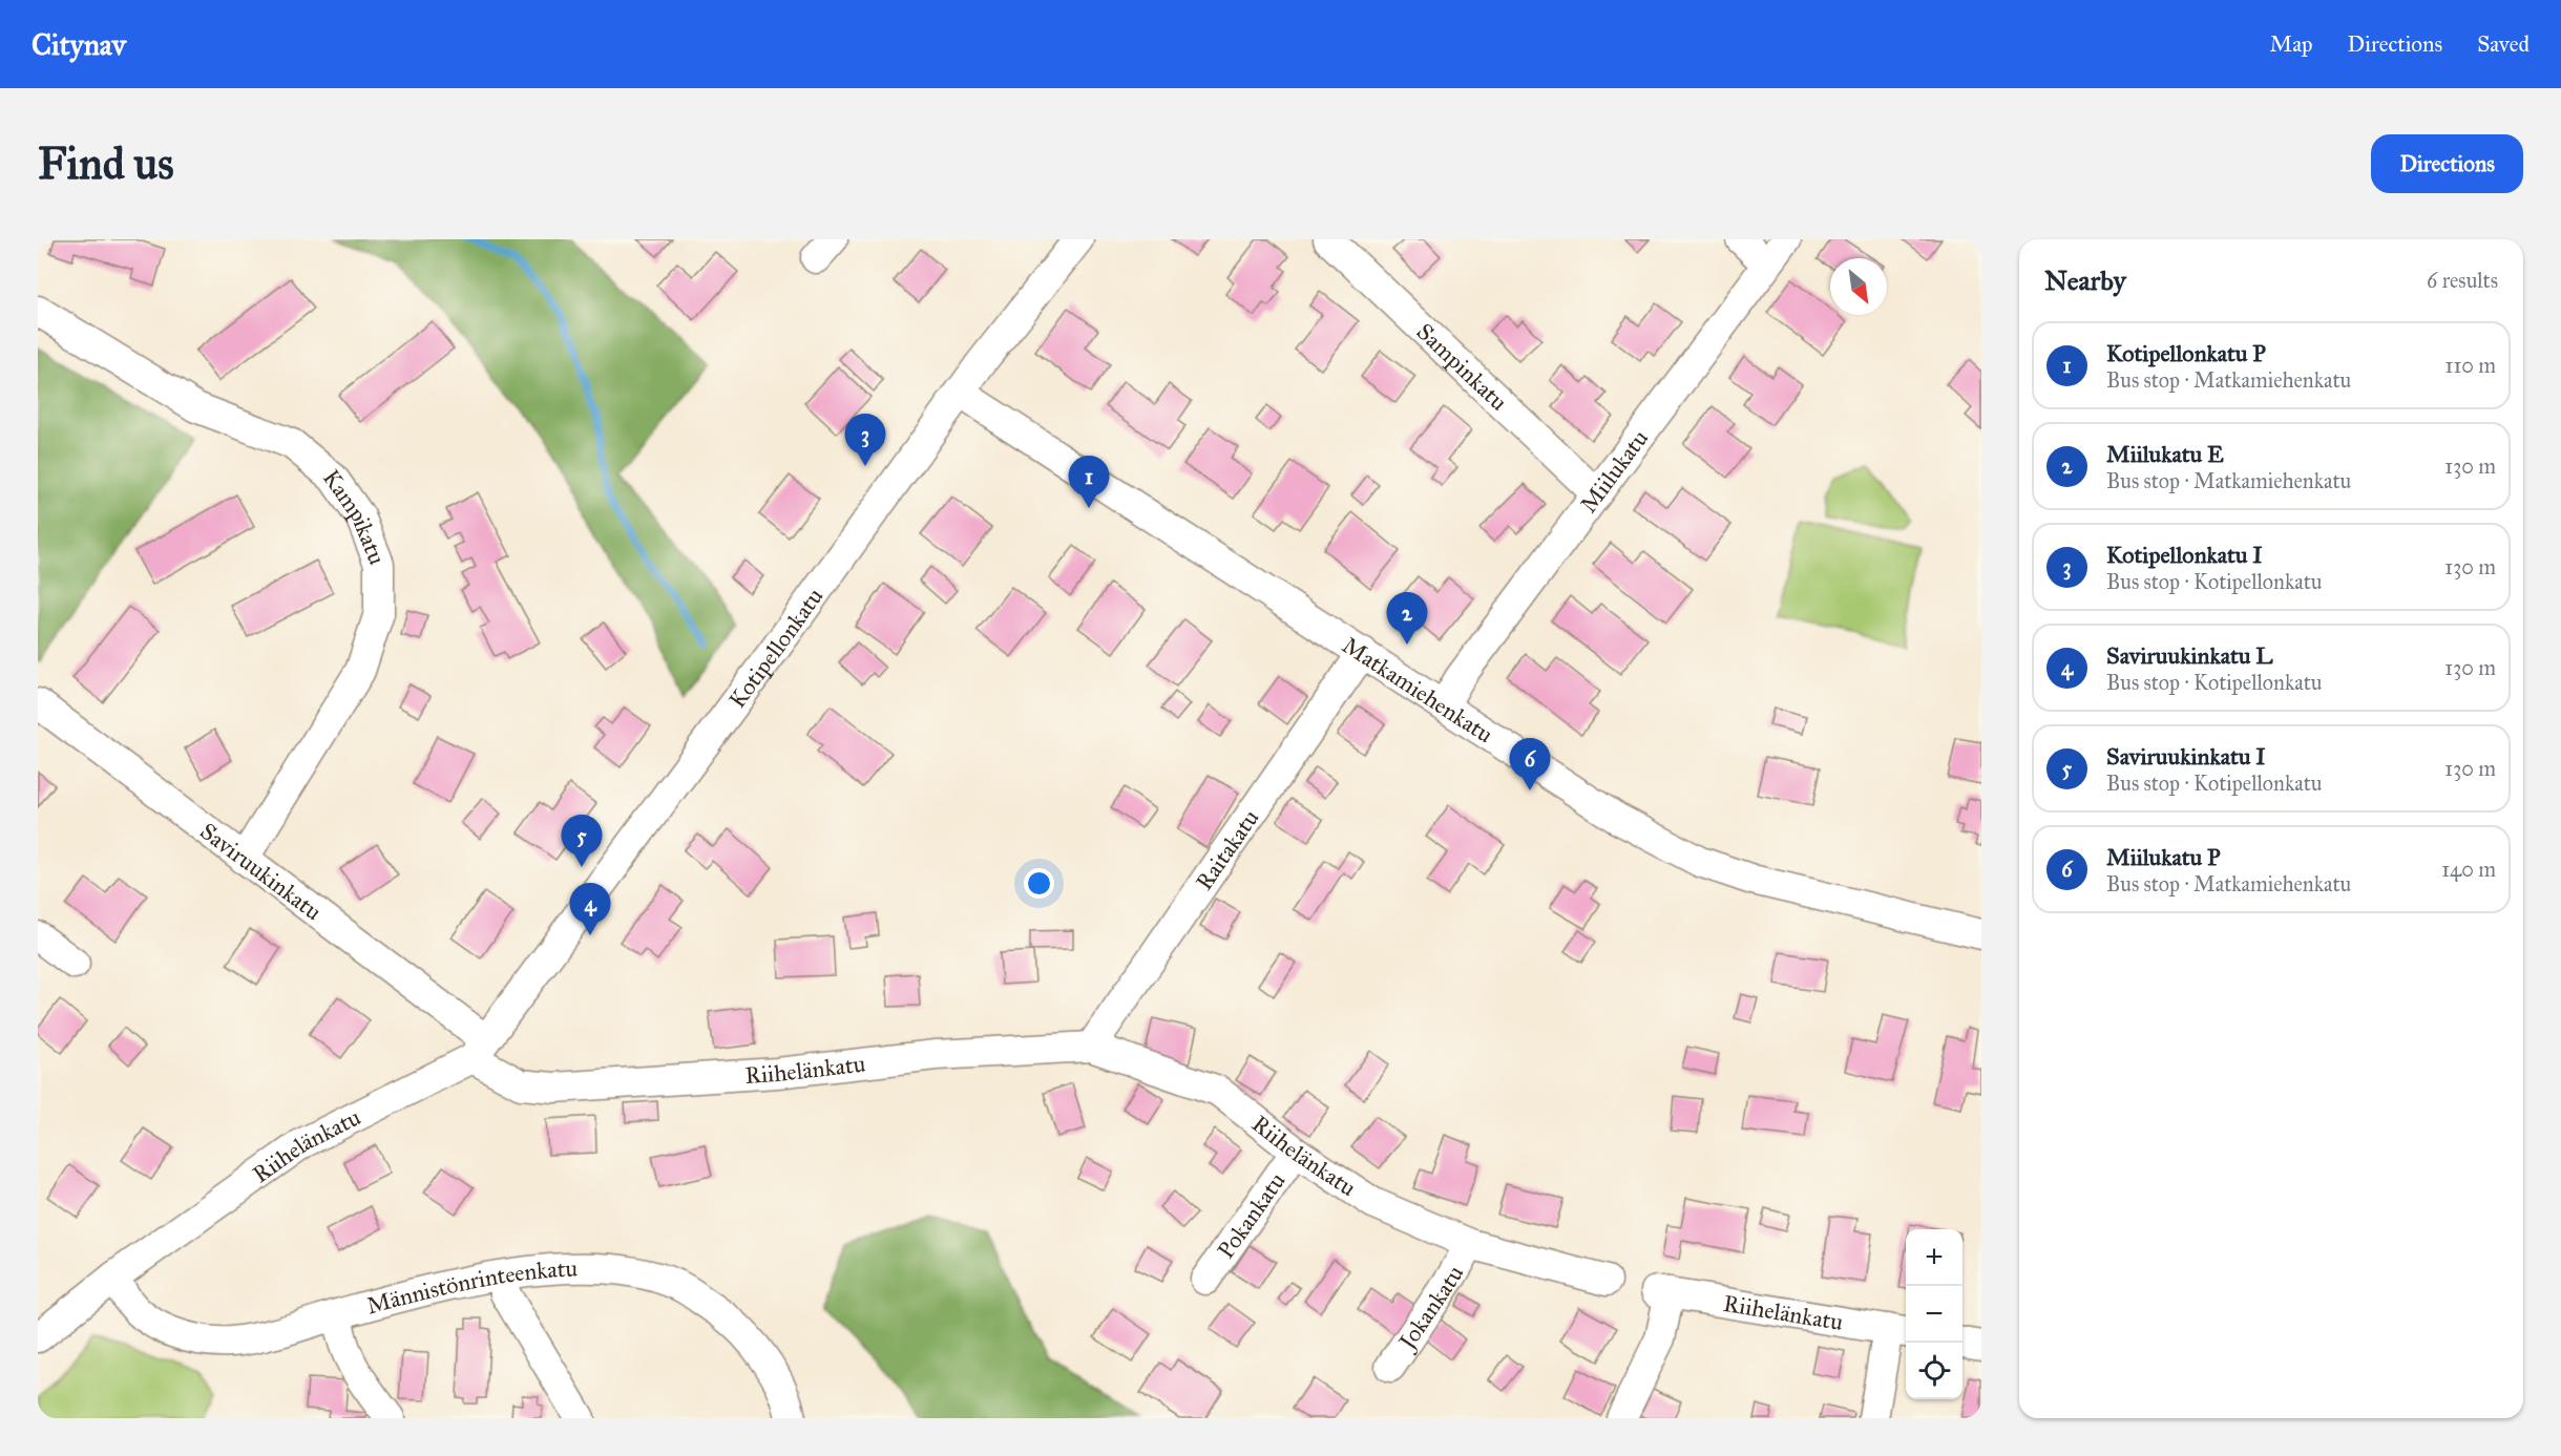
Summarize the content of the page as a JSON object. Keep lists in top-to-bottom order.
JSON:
{
  "streets": {
    "street": [
      "Sampinkatu",
      "Miilukatu",
      "Kampikatu",
      "Kotipellonkatu",
      "Matkamiehenkatu",
      "Raitakatu",
      "Saviruukinkatu",
      "Riihelänkatu",
      "Pokankatu",
      "Männistönrinteenkatu",
      "Jokankatu"
    ]
  },
  "crossings": [
    ["Sampinkatu", "Miilukatu"],
    ["Miilukatu", "Matkamiehenkatu"],
    ["Kampikatu", "Saviruukinkatu"],
    ["Kotipellonkatu", "Matkamiehenkatu"],
    ["Kotipellonkatu", "Saviruukinkatu"],
    ["Kotipellonkatu", "Riihelänkatu"],
    ["Matkamiehenkatu", "Raitakatu"],
    ["Raitakatu", "Riihelänkatu"],
    ["Saviruukinkatu", "Riihelänkatu"],
    ["Riihelänkatu", "Pokankatu"],
    ["Riihelänkatu", "Männistönrinteenkatu"],
    ["Riihelänkatu", "Jokankatu"]
  ],
  "north": "bottom right",
  "page": {
    "header": "Citynav",
    "nav": ["Map", "Directions", "Saved"],
    "buttons": "Directions",
    "title": "Find us",
    "heading": ["Nearby", "6 results"],
    "list": [
      {
        "mark": "1",
        "name": "Kotipellonkatu P",
        "note": "Bus stop · Matkamiehenkatu",
        "value": "110 m"
      },
      {
        "mark": "2",
        "name": "Miilukatu E",
        "note": "Bus stop · Matkamiehenkatu",
        "value": "130 m"
      },
      {
        "mark": "3",
        "name": "Kotipellonkatu I",
        "note": "Bus stop · Kotipellonkatu",
        "value": "130 m"
      },
      {
        "mark": "4",
        "name": "Saviruukinkatu L",
        "note": "Bus stop · Kotipellonkatu",
        "value": "130 m"
      },
      {
        "mark": "5",
        "name": "Saviruukinkatu I",
        "note": "Bus stop · Kotipellonkatu",
        "value": "130 m"
      },
      {
        "mark": "6",
        "name": "Miilukatu P",
        "note": "Bus stop · Matkamiehenkatu",
        "value": "140 m"
      }
    ],
    "pins": [
      "3",
      "1",
      "2",
      "6",
      "5",
      "4"
    ],
    "map_buttons": ["+", "−"]
  }
}
